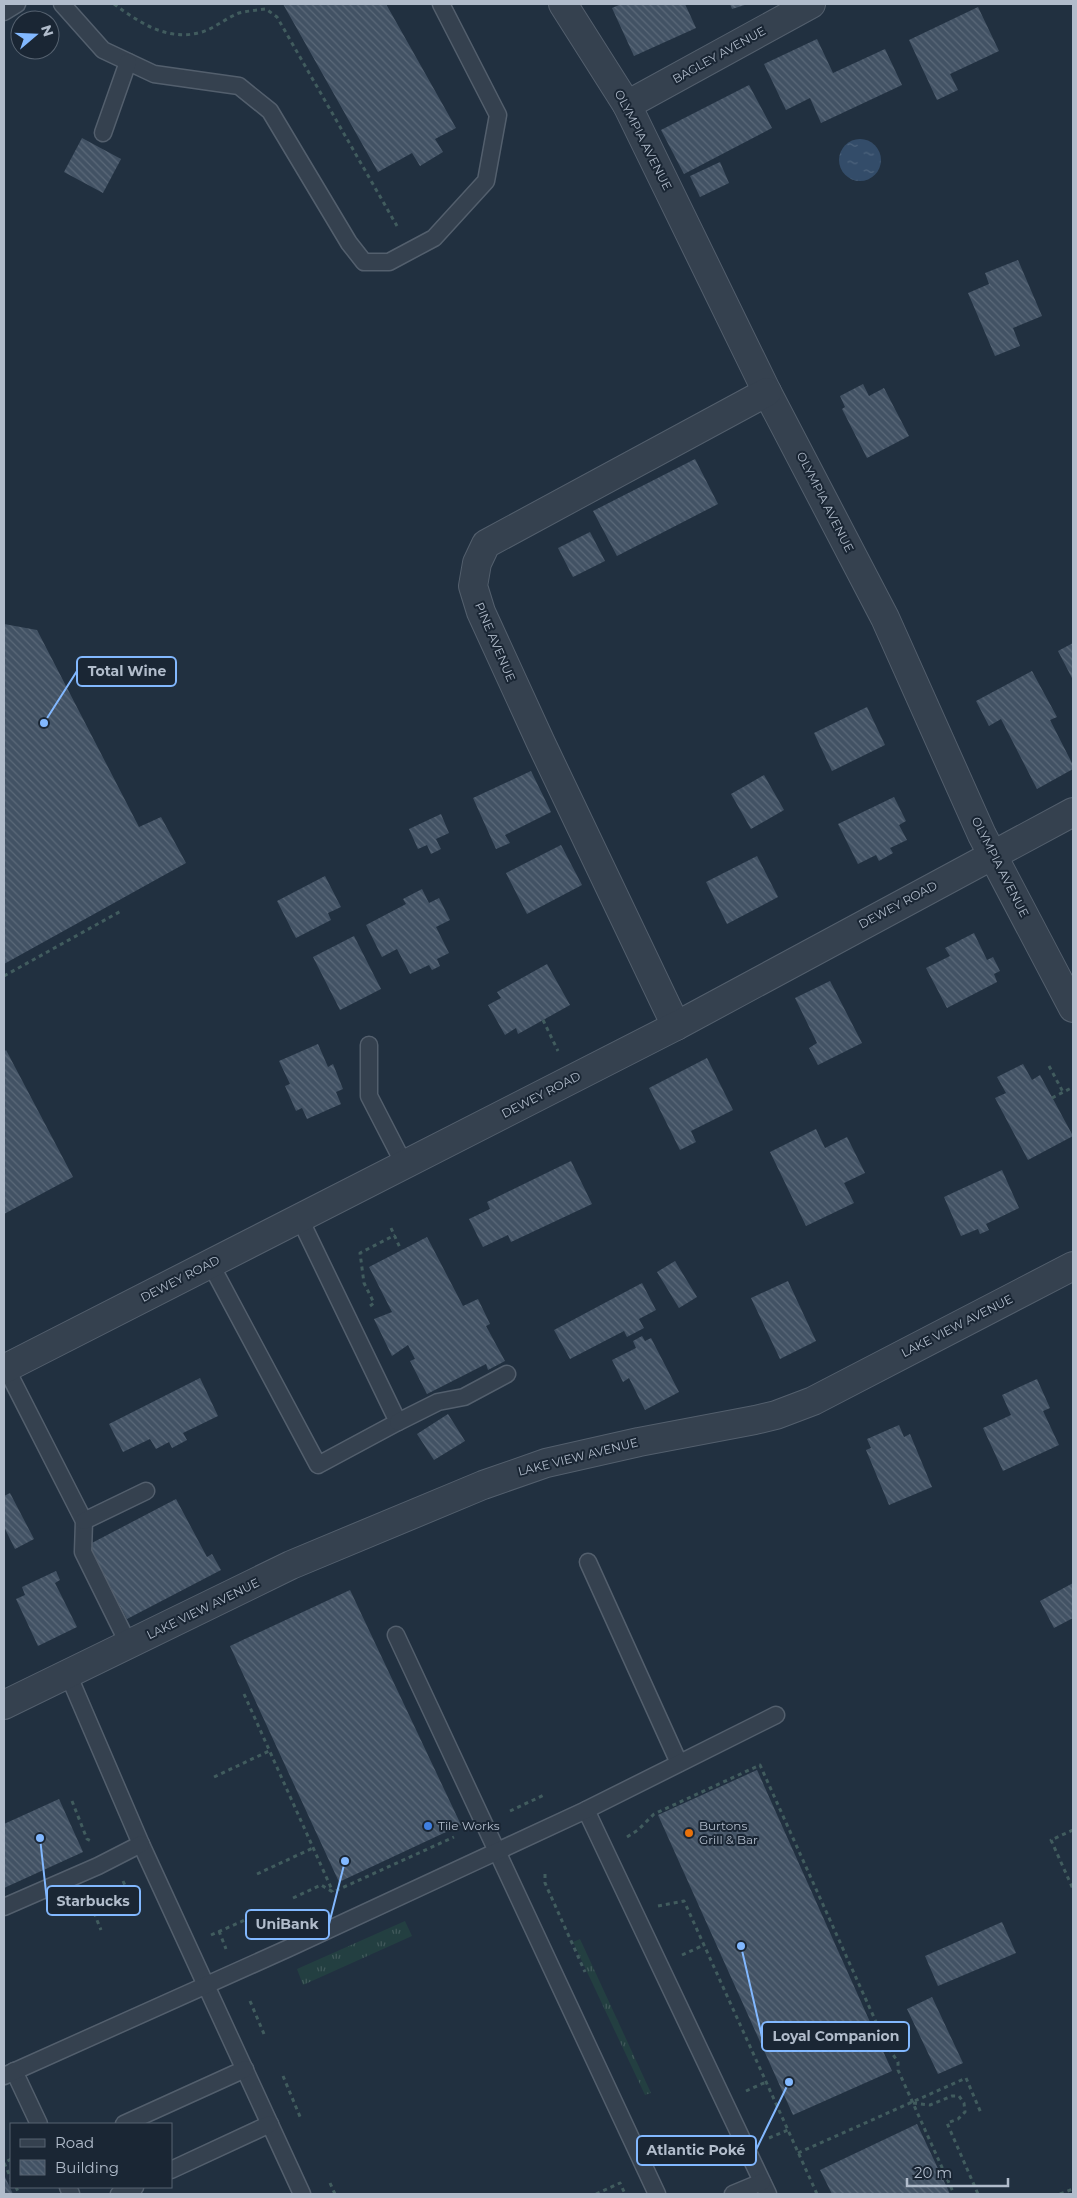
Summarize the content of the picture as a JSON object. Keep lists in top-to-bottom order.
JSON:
{
  "streets": {
    "street": [
      "BAGLEY AVENUE",
      "OLYMPIA AVENUE",
      "PINE AVENUE",
      "DEWEY ROAD",
      "LAKE VIEW AVENUE"
    ]
  },
  "crossings": [
    ["BAGLEY AVENUE", "OLYMPIA AVENUE"],
    ["OLYMPIA AVENUE", "PINE AVENUE"],
    ["OLYMPIA AVENUE", "DEWEY ROAD"],
    ["PINE AVENUE", "DEWEY ROAD"]
  ],
  "places": [
    "Total Wine",
    "Tile Works",
    "Burtons Grill & Bar",
    "Starbucks",
    "UniBank",
    "Loyal Companion",
    "Atlantic Poké"
  ],
  "legend": ["Road", "Building"],
  "scale_bar": "20 m",
  "north": "right"
}
